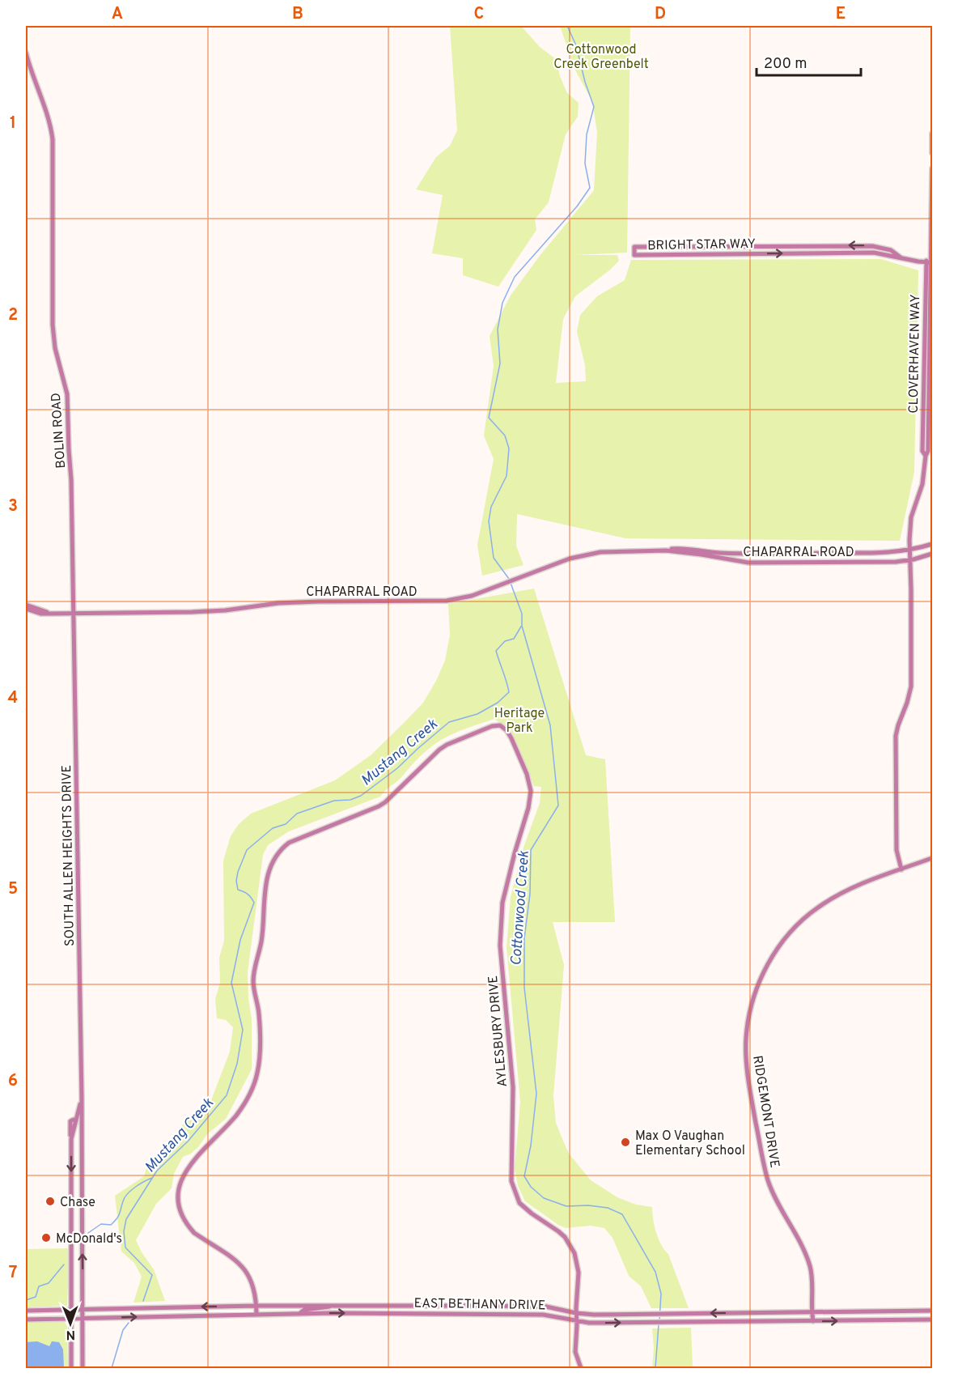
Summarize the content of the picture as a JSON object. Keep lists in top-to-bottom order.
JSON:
{
  "streets": {
    "main road": [
      "BRIGHT STAR WAY",
      "CLOVERHAVEN WAY",
      "BOLIN ROAD",
      "CHAPARRAL ROAD",
      "SOUTH ALLEN HEIGHTS DRIVE",
      "AYLESBURY DRIVE",
      "RIDGEMONT DRIVE",
      "EAST BETHANY DRIVE"
    ]
  },
  "crossings": [
    ["BRIGHT STAR WAY", "CLOVERHAVEN WAY"],
    ["CLOVERHAVEN WAY", "CHAPARRAL ROAD"],
    ["CLOVERHAVEN WAY", "RIDGEMONT DRIVE"],
    ["BOLIN ROAD", "CHAPARRAL ROAD"],
    ["BOLIN ROAD", "SOUTH ALLEN HEIGHTS DRIVE"],
    ["CHAPARRAL ROAD", "SOUTH ALLEN HEIGHTS DRIVE"],
    ["SOUTH ALLEN HEIGHTS DRIVE", "EAST BETHANY DRIVE"],
    ["AYLESBURY DRIVE", "EAST BETHANY DRIVE"],
    ["RIDGEMONT DRIVE", "EAST BETHANY DRIVE"]
  ],
  "water": ["Mustang Creek", "Cottonwood Creek"],
  "parks": ["Cottonwood Creek Greenbelt", "Heritage Park"],
  "places": ["Max O Vaughan Elementary School", "Chase", "McDonald's"],
  "scale_bar": "200 m",
  "north": "bottom",
  "grid": {
    "columns": [
      "A",
      "B",
      "C",
      "D",
      "E"
    ],
    "rows": [
      "1",
      "2",
      "3",
      "4",
      "5",
      "6",
      "7"
    ]
  }
}
